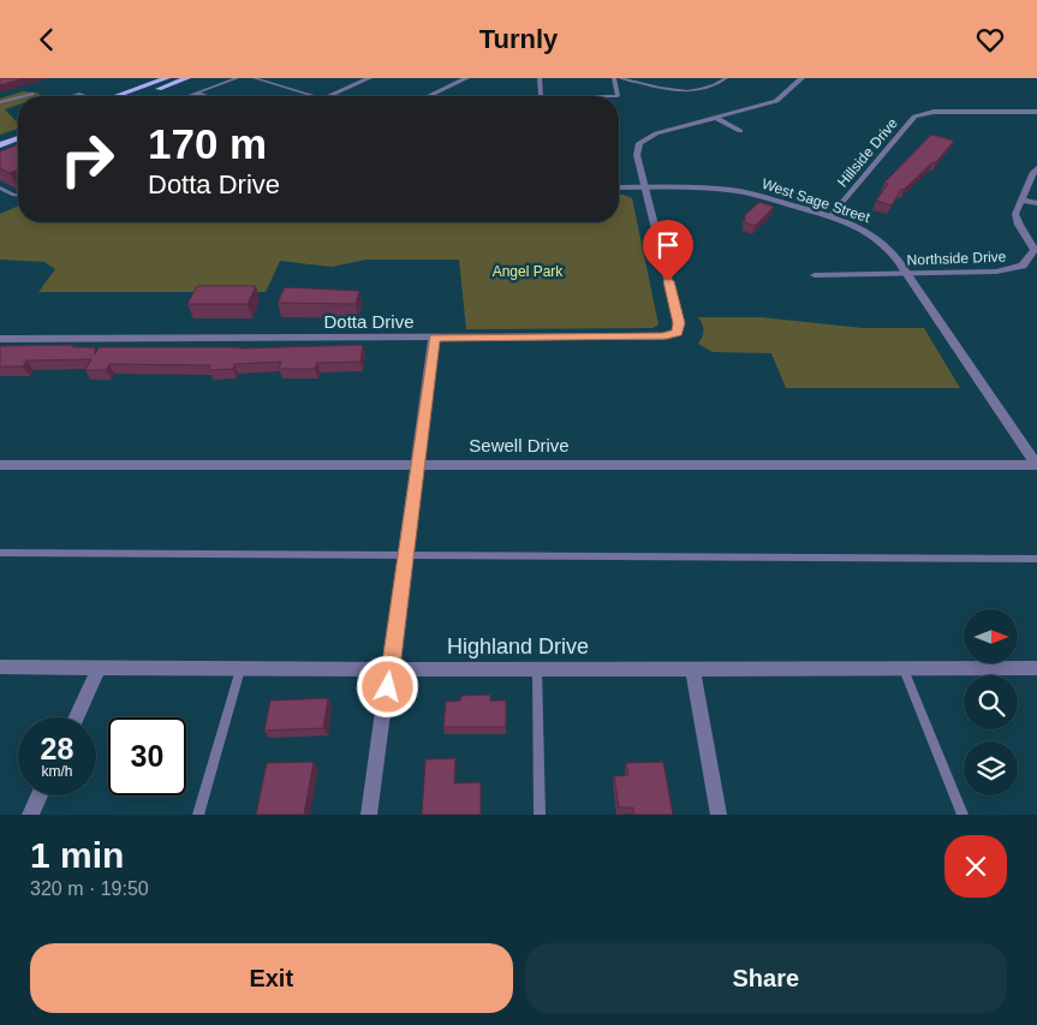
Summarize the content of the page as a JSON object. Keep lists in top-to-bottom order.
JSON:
{
  "streets": {
    "street": [
      "Hillside Drive",
      "West Sage Street",
      "Northside Drive",
      "Dotta Drive",
      "Sewell Drive",
      "Highland Drive"
    ]
  },
  "crossings": [
    ["Hillside Drive", "West Sage Street"],
    ["West Sage Street", "Northside Drive"],
    ["West Sage Street", "Dotta Drive"],
    ["West Sage Street", "Sewell Drive"]
  ],
  "parks": ["Angel Park"],
  "north": "right",
  "page": {
    "header": "Turnly",
    "turn": ["170 m", "Dotta Drive"],
    "speed": "28 km/h",
    "limit": "30",
    "heading": ["1 min", "320 m · 19:50"],
    "buttons": ["Exit", "Share"]
  }
}
